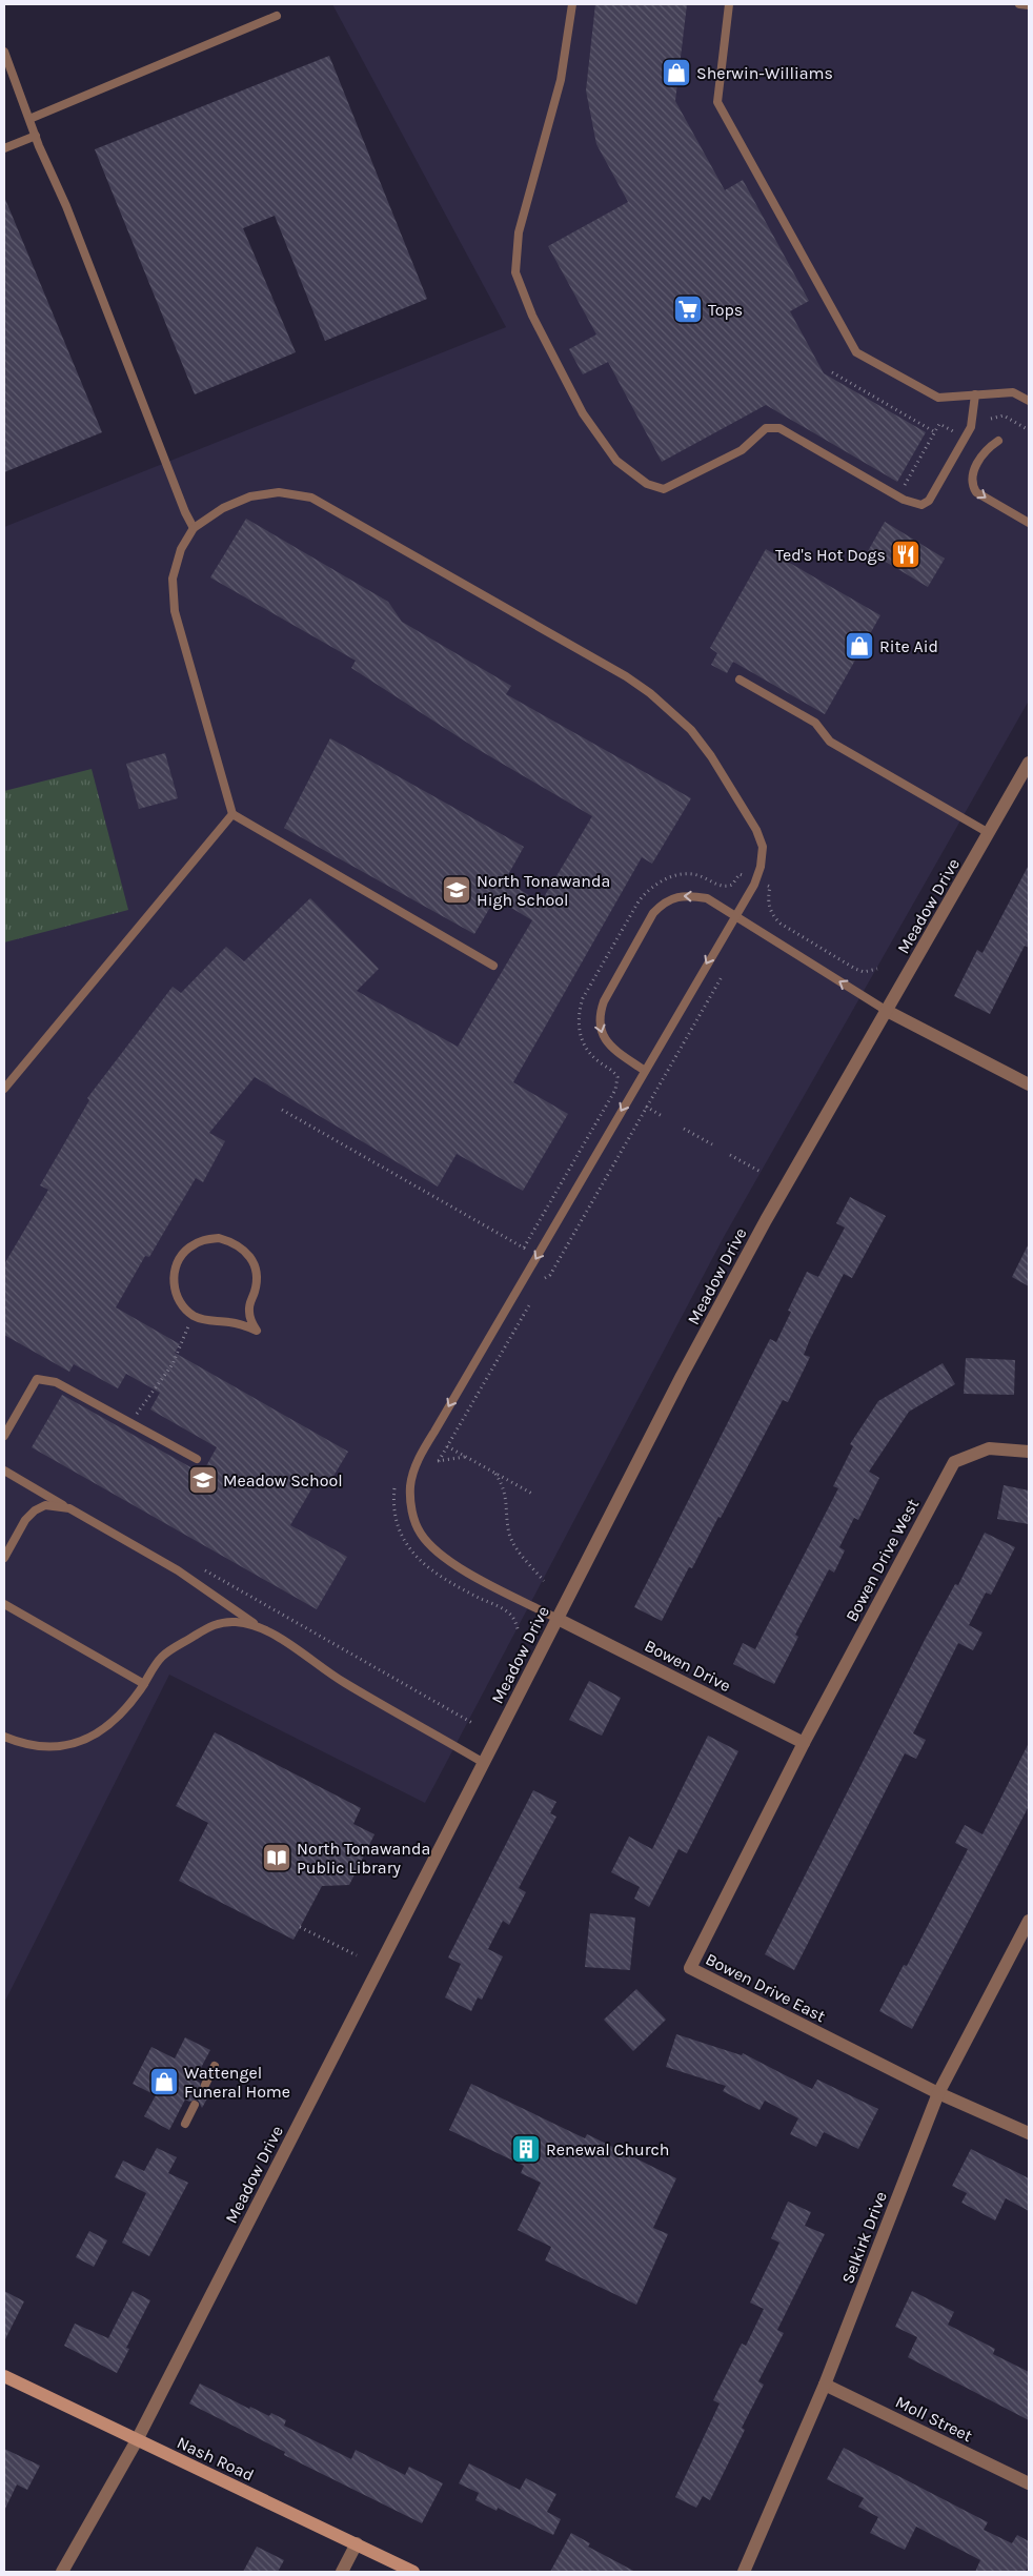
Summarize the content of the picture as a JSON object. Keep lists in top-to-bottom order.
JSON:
{
  "streets": {
    "main road": ["Nash Road"],
    "street": [
      "Meadow Drive",
      "Bowen Drive West",
      "Bowen Drive",
      "Bowen Drive East",
      "Selkirk Drive",
      "Moll Street"
    ]
  },
  "crossings": [
    ["Meadow Drive", "Bowen Drive"],
    ["Meadow Drive", "Nash Road"],
    ["Bowen Drive West", "Bowen Drive"],
    ["Bowen Drive West", "Bowen Drive East"],
    ["Bowen Drive", "Bowen Drive East"],
    ["Bowen Drive East", "Selkirk Drive"],
    ["Selkirk Drive", "Moll Street"]
  ],
  "places": {
    "shop": ["Sherwin-Williams", "Rite Aid", "Wattengel Funeral Home"],
    "supermarket": ["Tops"],
    "restaurant": ["Ted's Hot Dogs"],
    "school or university": ["North Tonawanda High School", "Meadow School"],
    "library": ["North Tonawanda Public Library"],
    "building": ["Renewal Church"]
  }
}
